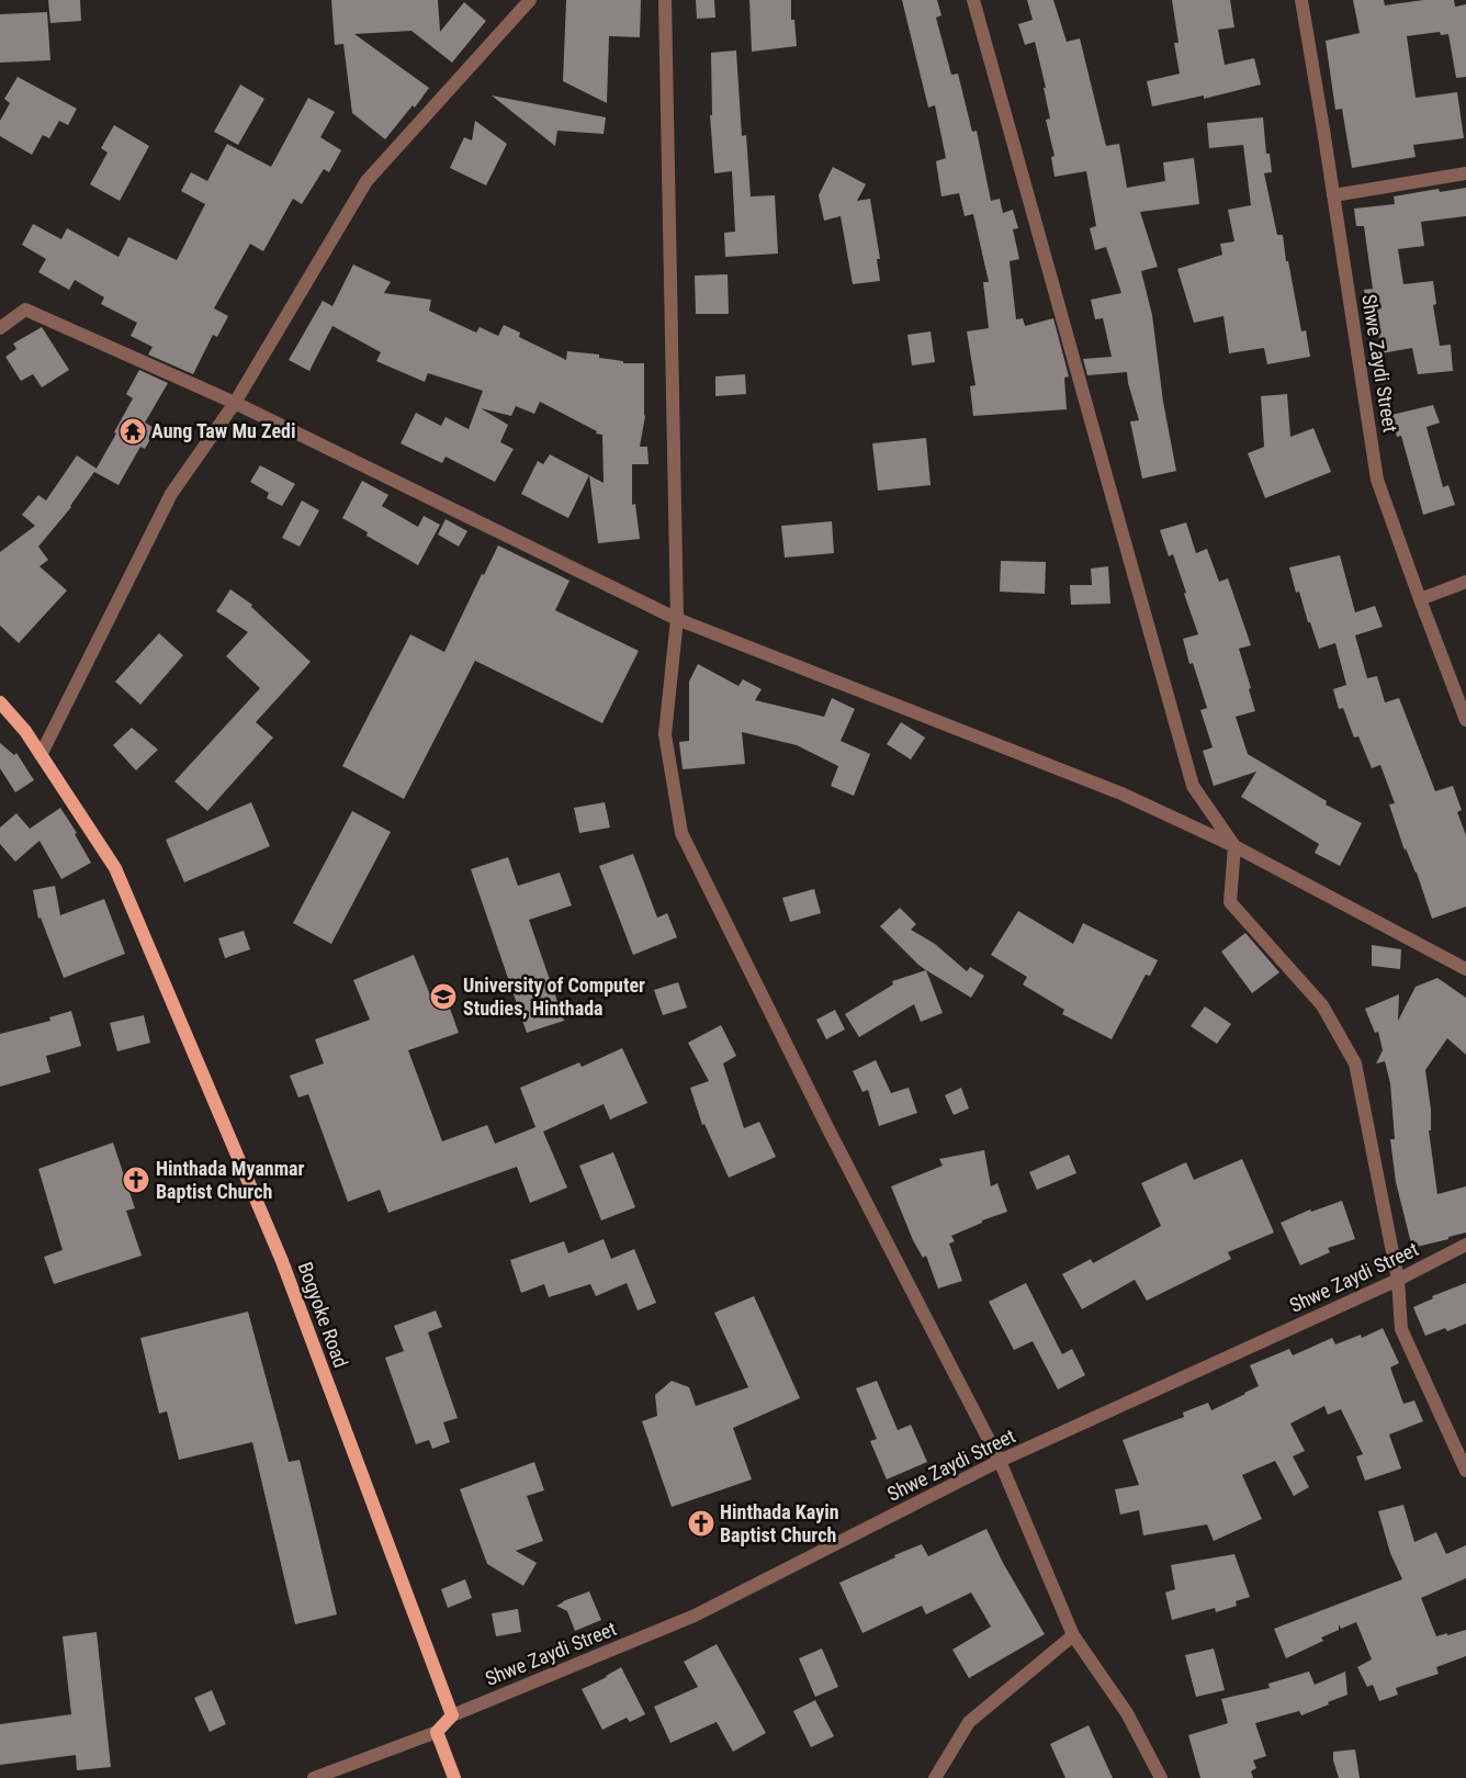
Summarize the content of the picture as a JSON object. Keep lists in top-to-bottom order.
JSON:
{
  "streets": {
    "main road": ["Bogyoke Road"],
    "street": ["Shwe Zaydi Street"]
  },
  "crossings": [
    ["Shwe Zaydi Street", "Bogyoke Road"]
  ],
  "places": {
    "temple": ["Aung Taw Mu Zedi"],
    "school or university": ["University of Computer Studies, Hinthada"],
    "church": ["Hinthada Myanmar Baptist Church", "Hinthada Kayin Baptist Church"]
  }
}
